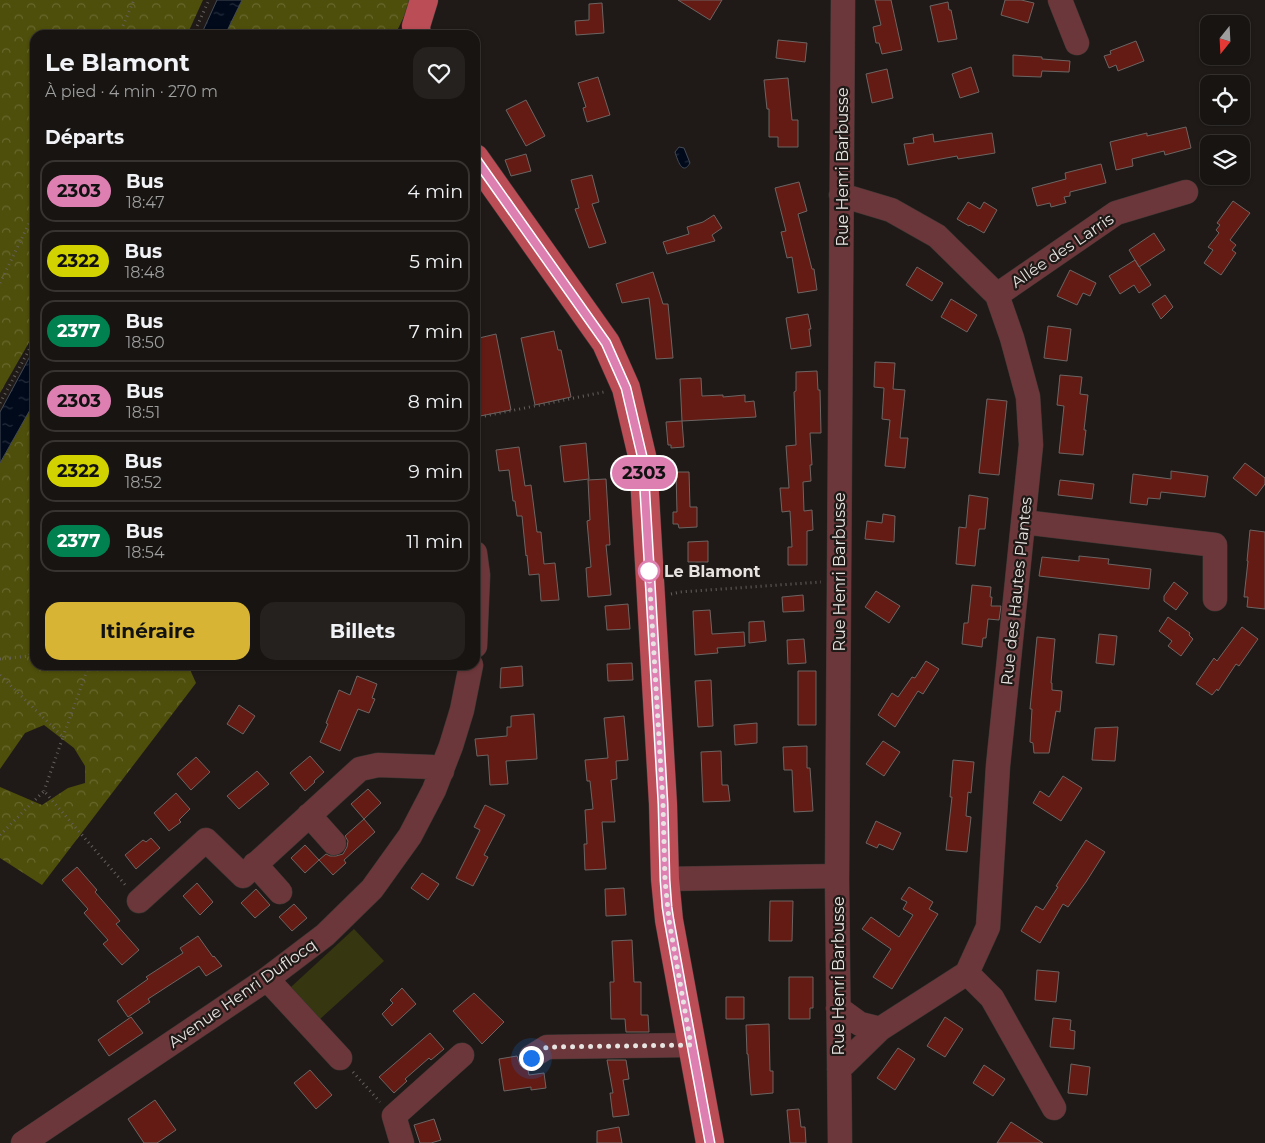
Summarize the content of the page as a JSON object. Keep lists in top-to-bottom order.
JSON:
{
  "streets": {
    "street": [
      "Rue Henri Barbusse",
      "Allée des Larris",
      "Rue des Hautes Plantes",
      "Avenue Henri Duflocq"
    ]
  },
  "crossings": [
    ["Rue Henri Barbusse", "Rue des Hautes Plantes"],
    ["Allée des Larris", "Rue des Hautes Plantes"]
  ],
  "places": ["Le Blamont"],
  "lines": ["bus line 2303"],
  "north": "bottom",
  "page": {
    "on_map": "2303",
    "heading": [
      ["Le Blamont", "À pied · 4 min · 270 m"],
      "Départs"
    ],
    "list": [
      {
        "mark": "2303",
        "name": "Bus",
        "note": "18:47",
        "value": "4 min"
      },
      {
        "mark": "2322",
        "name": "Bus",
        "note": "18:48",
        "value": "5 min"
      },
      {
        "mark": "2377",
        "name": "Bus",
        "note": "18:50",
        "value": "7 min"
      },
      {
        "mark": "2303",
        "name": "Bus",
        "note": "18:51",
        "value": "8 min"
      },
      {
        "mark": "2322",
        "name": "Bus",
        "note": "18:52",
        "value": "9 min"
      },
      {
        "mark": "2377",
        "name": "Bus",
        "note": "18:54",
        "value": "11 min"
      }
    ],
    "buttons": ["Itinéraire", "Billets"]
  }
}
